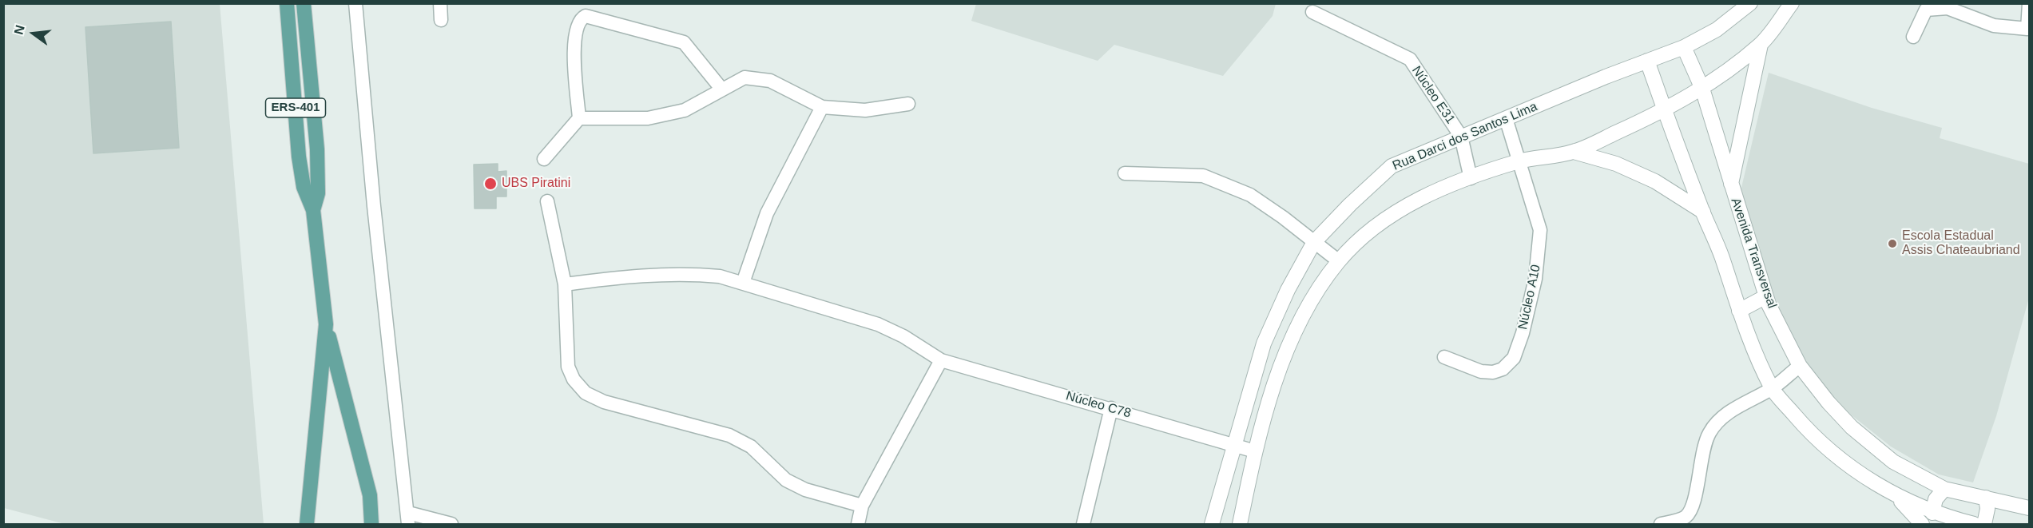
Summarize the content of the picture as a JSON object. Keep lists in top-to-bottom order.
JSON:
{
  "streets": {
    "main road": ["ERS-401"],
    "street": [
      "Núcleo E31",
      "Rua Darci dos Santos Lima",
      "Avenida Transversal",
      "Núcleo A10",
      "Núcleo C78"
    ]
  },
  "crossings": [
    ["Núcleo E31", "Rua Darci dos Santos Lima"],
    ["Rua Darci dos Santos Lima", "Avenida Transversal"],
    ["Rua Darci dos Santos Lima", "Núcleo C78"]
  ],
  "places": ["UBS Piratini", "Escola Estadual Assis Chateaubriand"],
  "north": "left"
}
